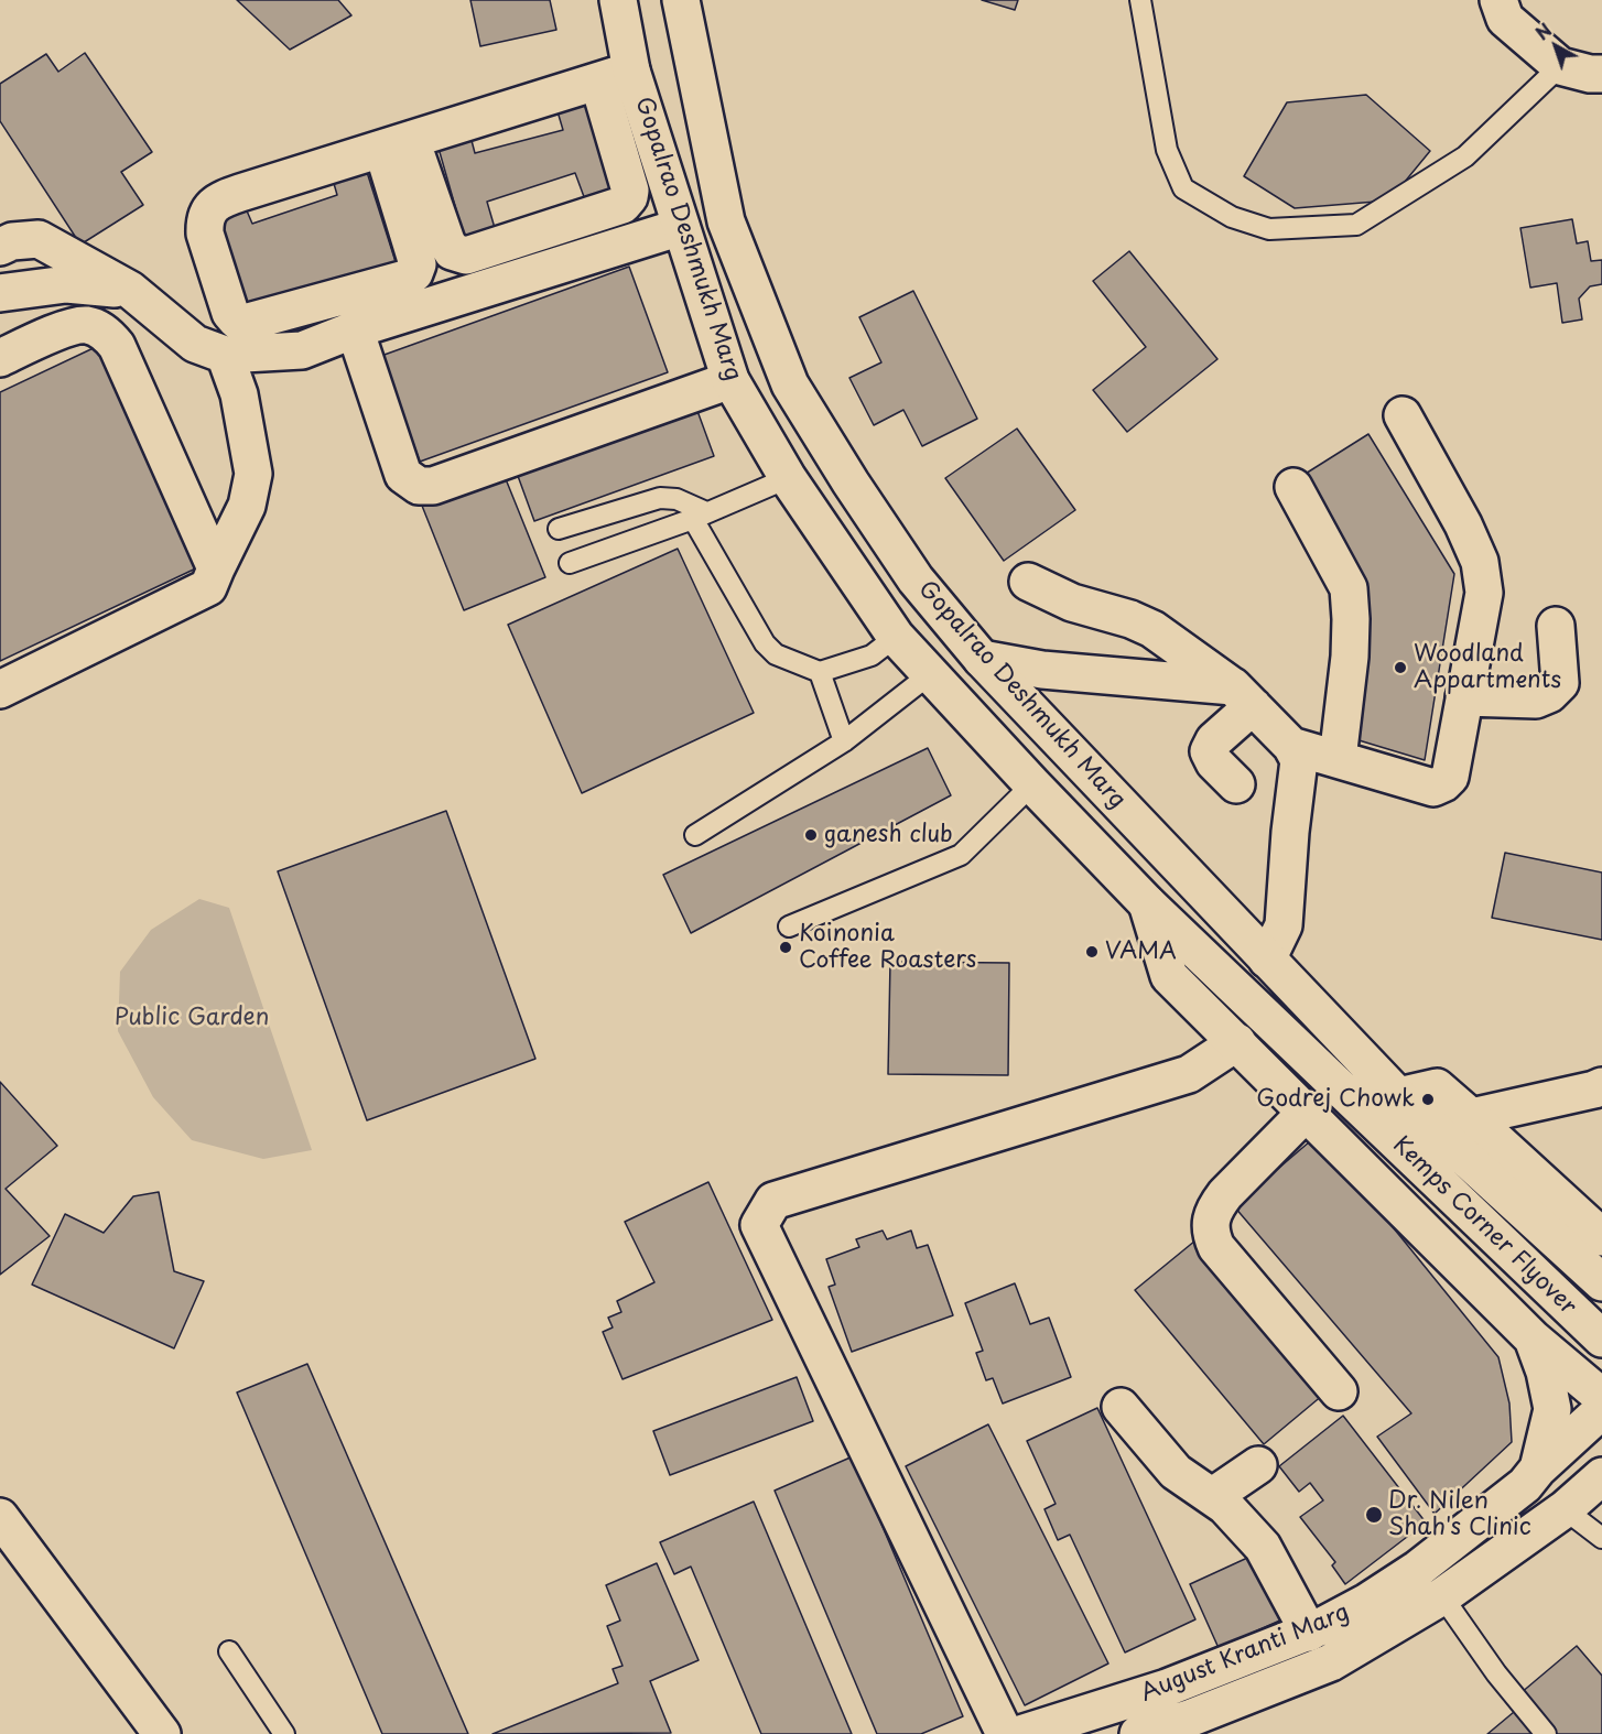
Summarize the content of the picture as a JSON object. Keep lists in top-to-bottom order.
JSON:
{
  "streets": {
    "street": ["Gopalrao Deshmukh Marg", "Kemps Corner Flyover", "August Kranti Marg"]
  },
  "crossings": [
    ["Gopalrao Deshmukh Marg", "Kemps Corner Flyover"]
  ],
  "parks": ["Public Garden"],
  "places": [
    "Woodland Appartments",
    "ganesh club",
    "Koinonia Coffee Roasters",
    "VAMA",
    "Godrej Chowk",
    "Dr. Nilen Shah's Clinic"
  ],
  "north": "top left"
}
